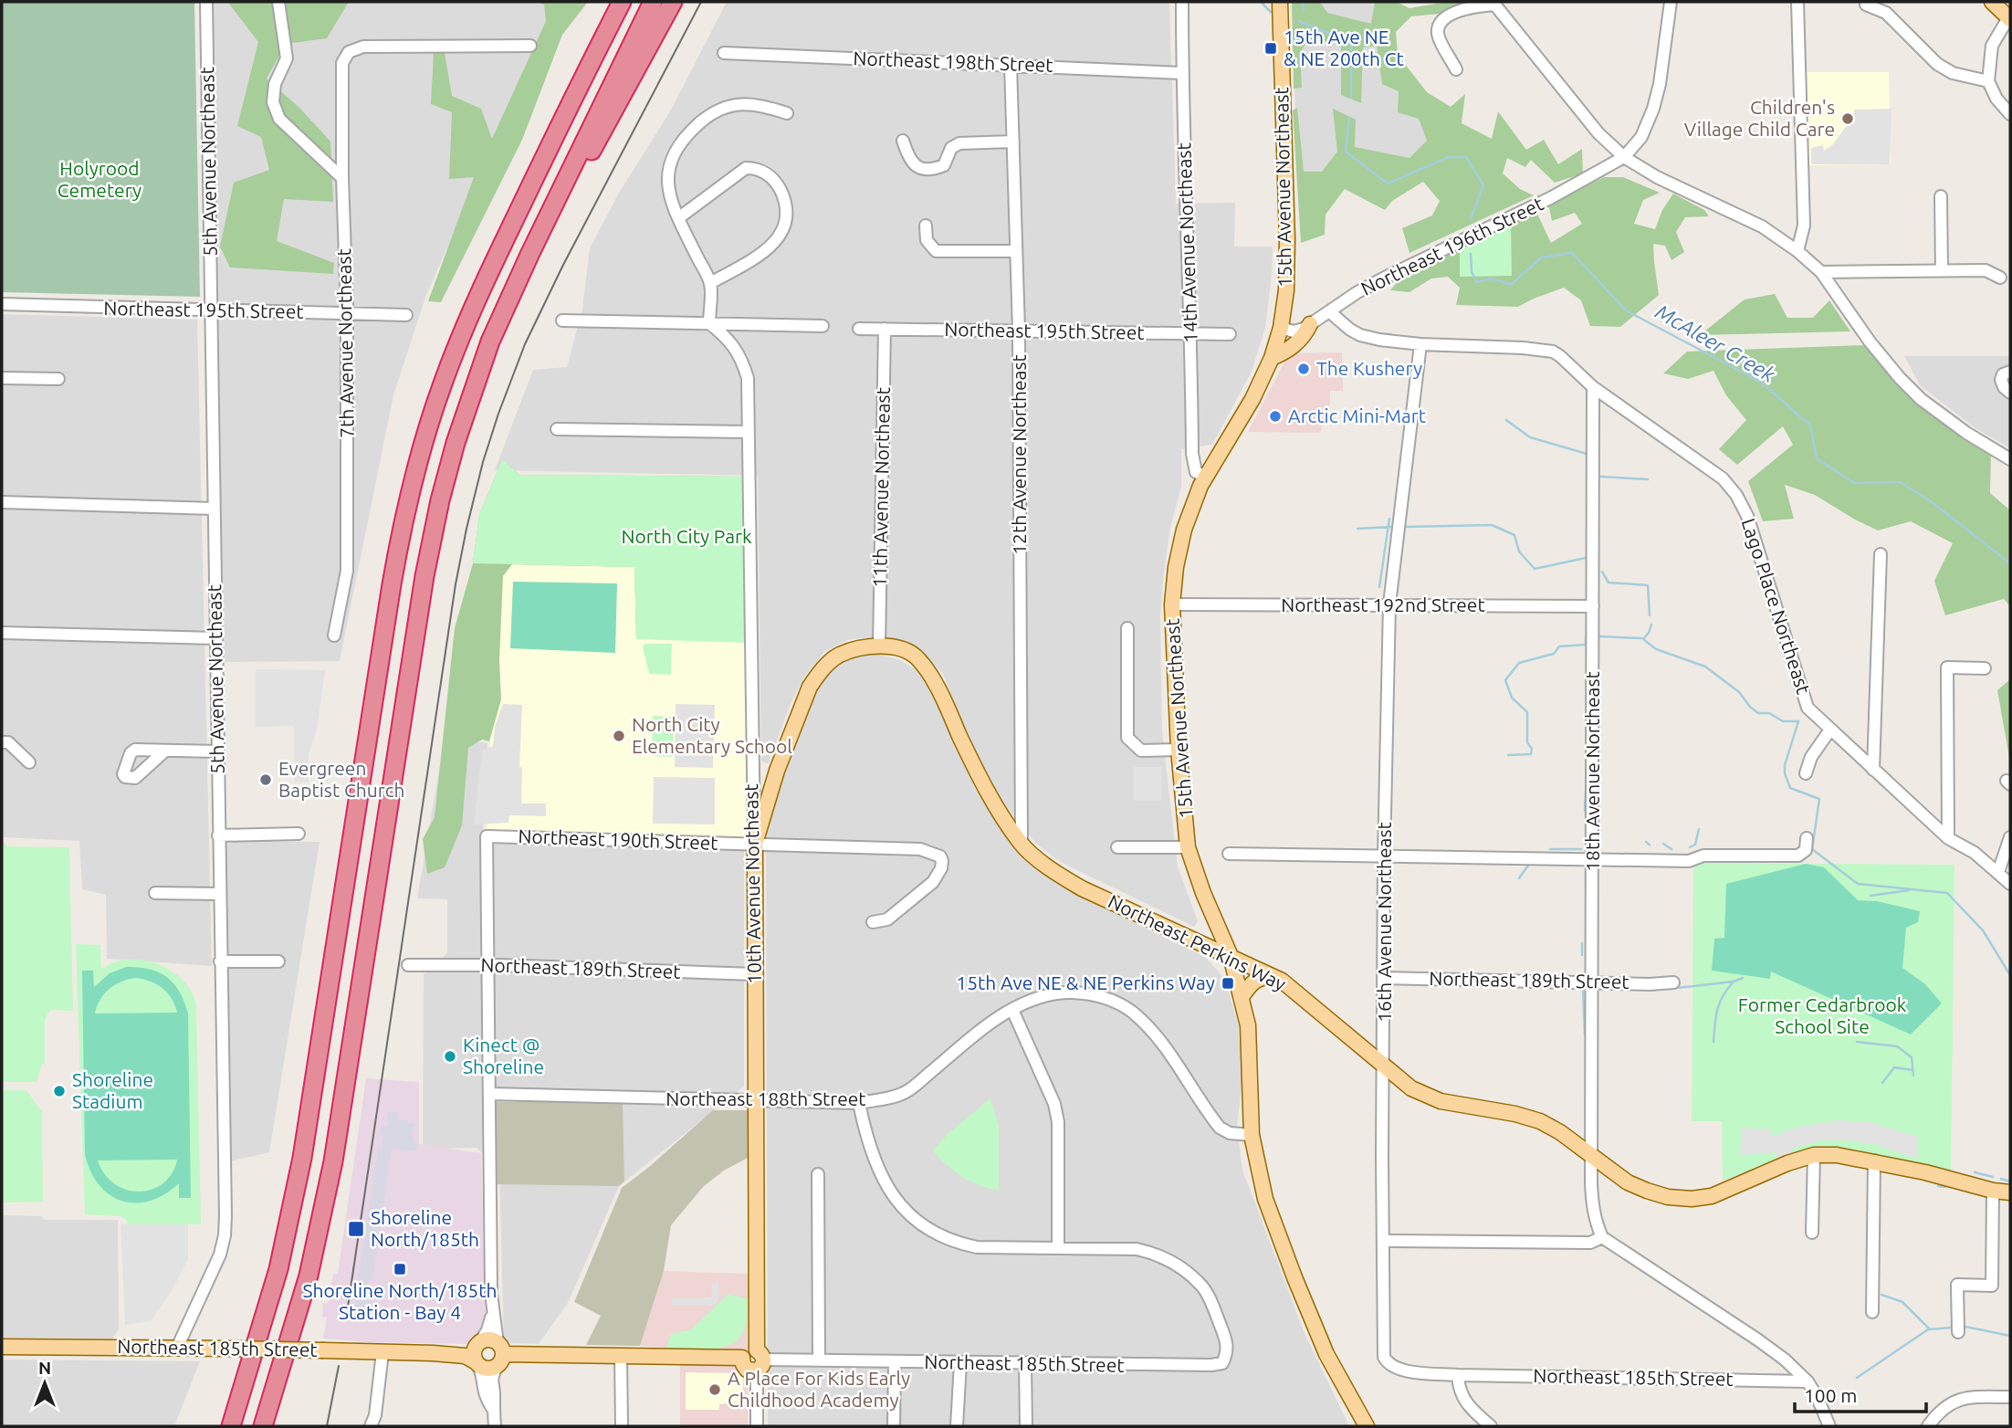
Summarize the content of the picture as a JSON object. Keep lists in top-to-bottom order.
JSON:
{
  "streets": {
    "main road": [
      "15th Avenue Northeast",
      "10th Avenue Northeast",
      "Northeast Perkins Way",
      "Northeast 185th Street"
    ],
    "street": [
      "Northeast 198th Street",
      "5th Avenue Northeast",
      "14th Avenue Northeast",
      "Northeast 196th Street",
      "Northeast 195th Street",
      "7th Avenue Northeast",
      "12th Avenue Northeast",
      "11th Avenue Northeast",
      "Northeast 192nd Street",
      "Lago Place Northeast",
      "18th Avenue Northeast",
      "Northeast 190th Street",
      "16th Avenue Northeast",
      "Northeast 189th Street",
      "Northeast 188th Street"
    ]
  },
  "crossings": [
    ["Northeast 198th Street", "14th Avenue Northeast"],
    ["Northeast 198th Street", "12th Avenue Northeast"],
    ["5th Avenue Northeast", "Northeast 195th Street"],
    ["5th Avenue Northeast", "Northeast 185th Street"],
    ["15th Avenue Northeast", "14th Avenue Northeast"],
    ["15th Avenue Northeast", "Northeast 196th Street"],
    ["15th Avenue Northeast", "Northeast 192nd Street"],
    ["15th Avenue Northeast", "Northeast Perkins Way"],
    ["15th Avenue Northeast", "Northeast 188th Street"],
    ["14th Avenue Northeast", "Northeast 195th Street"],
    ["Northeast 195th Street", "7th Avenue Northeast"],
    ["Northeast 195th Street", "12th Avenue Northeast"],
    ["Northeast 195th Street", "11th Avenue Northeast"],
    ["12th Avenue Northeast", "Northeast Perkins Way"],
    ["11th Avenue Northeast", "Northeast Perkins Way"],
    ["Northeast 192nd Street", "18th Avenue Northeast"],
    ["Northeast 192nd Street", "16th Avenue Northeast"],
    ["Lago Place Northeast", "18th Avenue Northeast"],
    ["18th Avenue Northeast", "Northeast Perkins Way"],
    ["18th Avenue Northeast", "Northeast 189th Street"],
    ["Northeast 190th Street", "10th Avenue Northeast"],
    ["Northeast 190th Street", "Northeast Perkins Way"],
    ["Northeast 190th Street", "Northeast 189th Street"],
    ["10th Avenue Northeast", "Northeast Perkins Way"],
    ["10th Avenue Northeast", "Northeast 189th Street"],
    ["10th Avenue Northeast", "Northeast 188th Street"],
    ["10th Avenue Northeast", "Northeast 185th Street"],
    ["16th Avenue Northeast", "Northeast Perkins Way"],
    ["16th Avenue Northeast", "Northeast 189th Street"],
    ["16th Avenue Northeast", "Northeast 185th Street"]
  ],
  "water": ["McAleer Creek"],
  "parks": ["Holyrood Cemetery", "North City Park", "Former Cedarbrook School Site"],
  "places": {
    "transit": [
      "15th Ave NE & NE 200th Ct",
      "15th Ave NE & NE Perkins Way",
      "Shoreline North/185th",
      "Shoreline North/185th Station - Bay 4"
    ],
    "other": [
      "Children's Village Child Care",
      "The Kushery",
      "Arctic Mini-Mart",
      "North City Elementary School",
      "Evergreen Baptist Church",
      "Kinect @ Shoreline",
      "Shoreline Stadium",
      "A Place For Kids Early Childhood Academy"
    ]
  },
  "scale_bar": "100 m",
  "north": "top"
}
